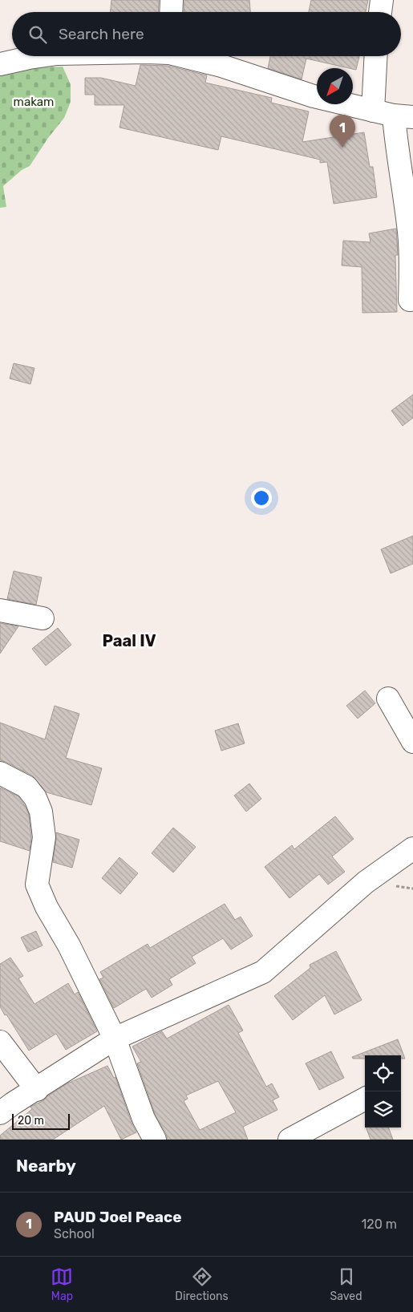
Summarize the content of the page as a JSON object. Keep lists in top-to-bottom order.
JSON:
{
  "districts": ["Paal IV"],
  "parks": ["makam"],
  "scale_bar": "20 m",
  "north": "bottom left",
  "page": {
    "search": "Search here",
    "pins": "1",
    "scale": "20 m",
    "heading": "Nearby",
    "list": [
      {
        "mark": "1",
        "name": "PAUD Joel Peace",
        "note": "School",
        "value": "120 m"
      }
    ],
    "nav": ["Map", "Directions", "Saved"]
  }
}
